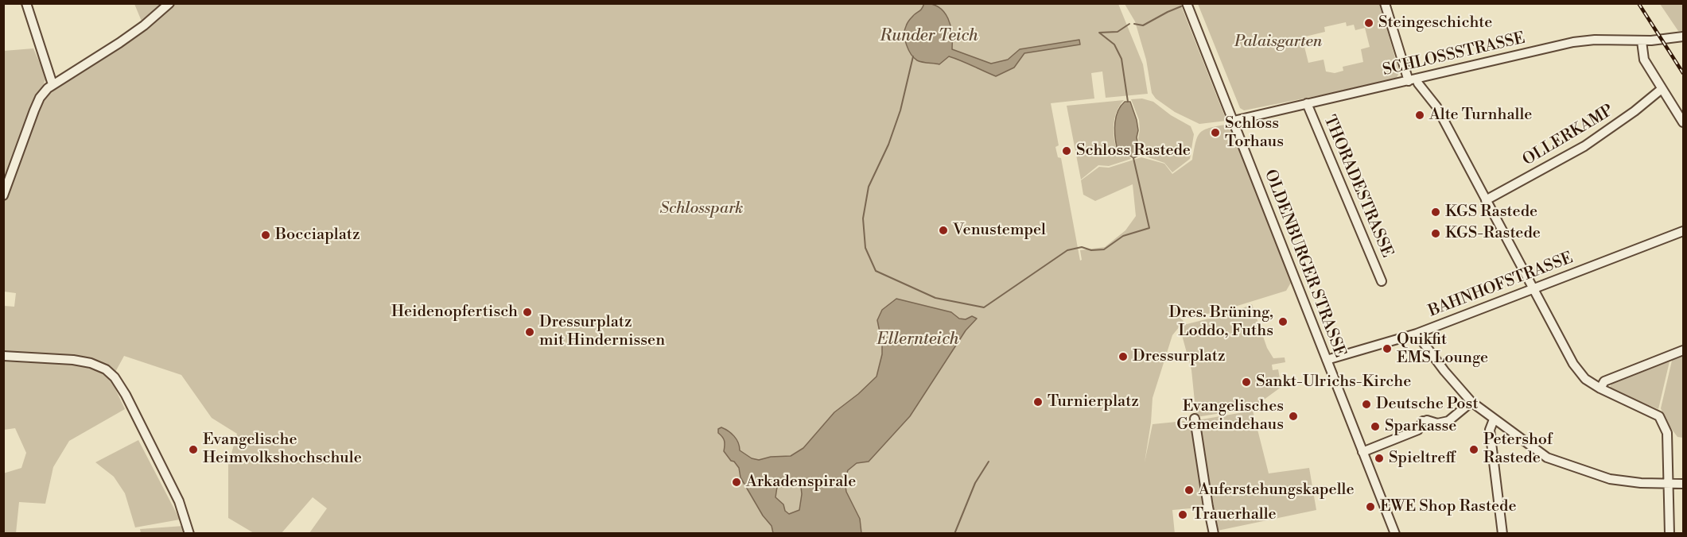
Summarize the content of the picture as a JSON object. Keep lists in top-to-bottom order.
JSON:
{
  "streets": {
    "street": [
      "SCHLOSSSTRASSE",
      "OLLERKAMP",
      "THORADESTRASSE",
      "OLDENBURGER STRASSE",
      "BAHNHOFSTRASSE"
    ]
  },
  "crossings": [
    ["SCHLOSSSTRASSE", "THORADESTRASSE"],
    ["SCHLOSSSTRASSE", "OLDENBURGER STRASSE"],
    ["OLDENBURGER STRASSE", "BAHNHOFSTRASSE"]
  ],
  "water": ["Runder Teich", "Ellernteich"],
  "parks": ["Palaisgarten", "Schlosspark"],
  "places": [
    "Steingeschichte",
    "Alte Turnhalle",
    "Schloss Torhaus",
    "Schloss Rastede",
    "KGS Rastede",
    "Venustempel",
    "KGS-Rastede",
    "Bocciaplatz",
    "Heidenopfertisch",
    "Dres. Brüning, Loddo, Fuths",
    "Dressurplatz mit Hindernissen",
    "Quikfit EMS Lounge",
    "Dressurplatz",
    "Sankt-Ulrichs-Kirche",
    "Turnierplatz",
    "Deutsche Post",
    "Evangelisches Gemeindehaus",
    "Sparkasse",
    "Evangelische Heimvolkshochschule",
    "Petershof Rastede",
    "Spieltreff",
    "Arkadenspirale",
    "Auferstehungskapelle",
    "EWE Shop Rastede",
    "Trauerhalle"
  ]
}
